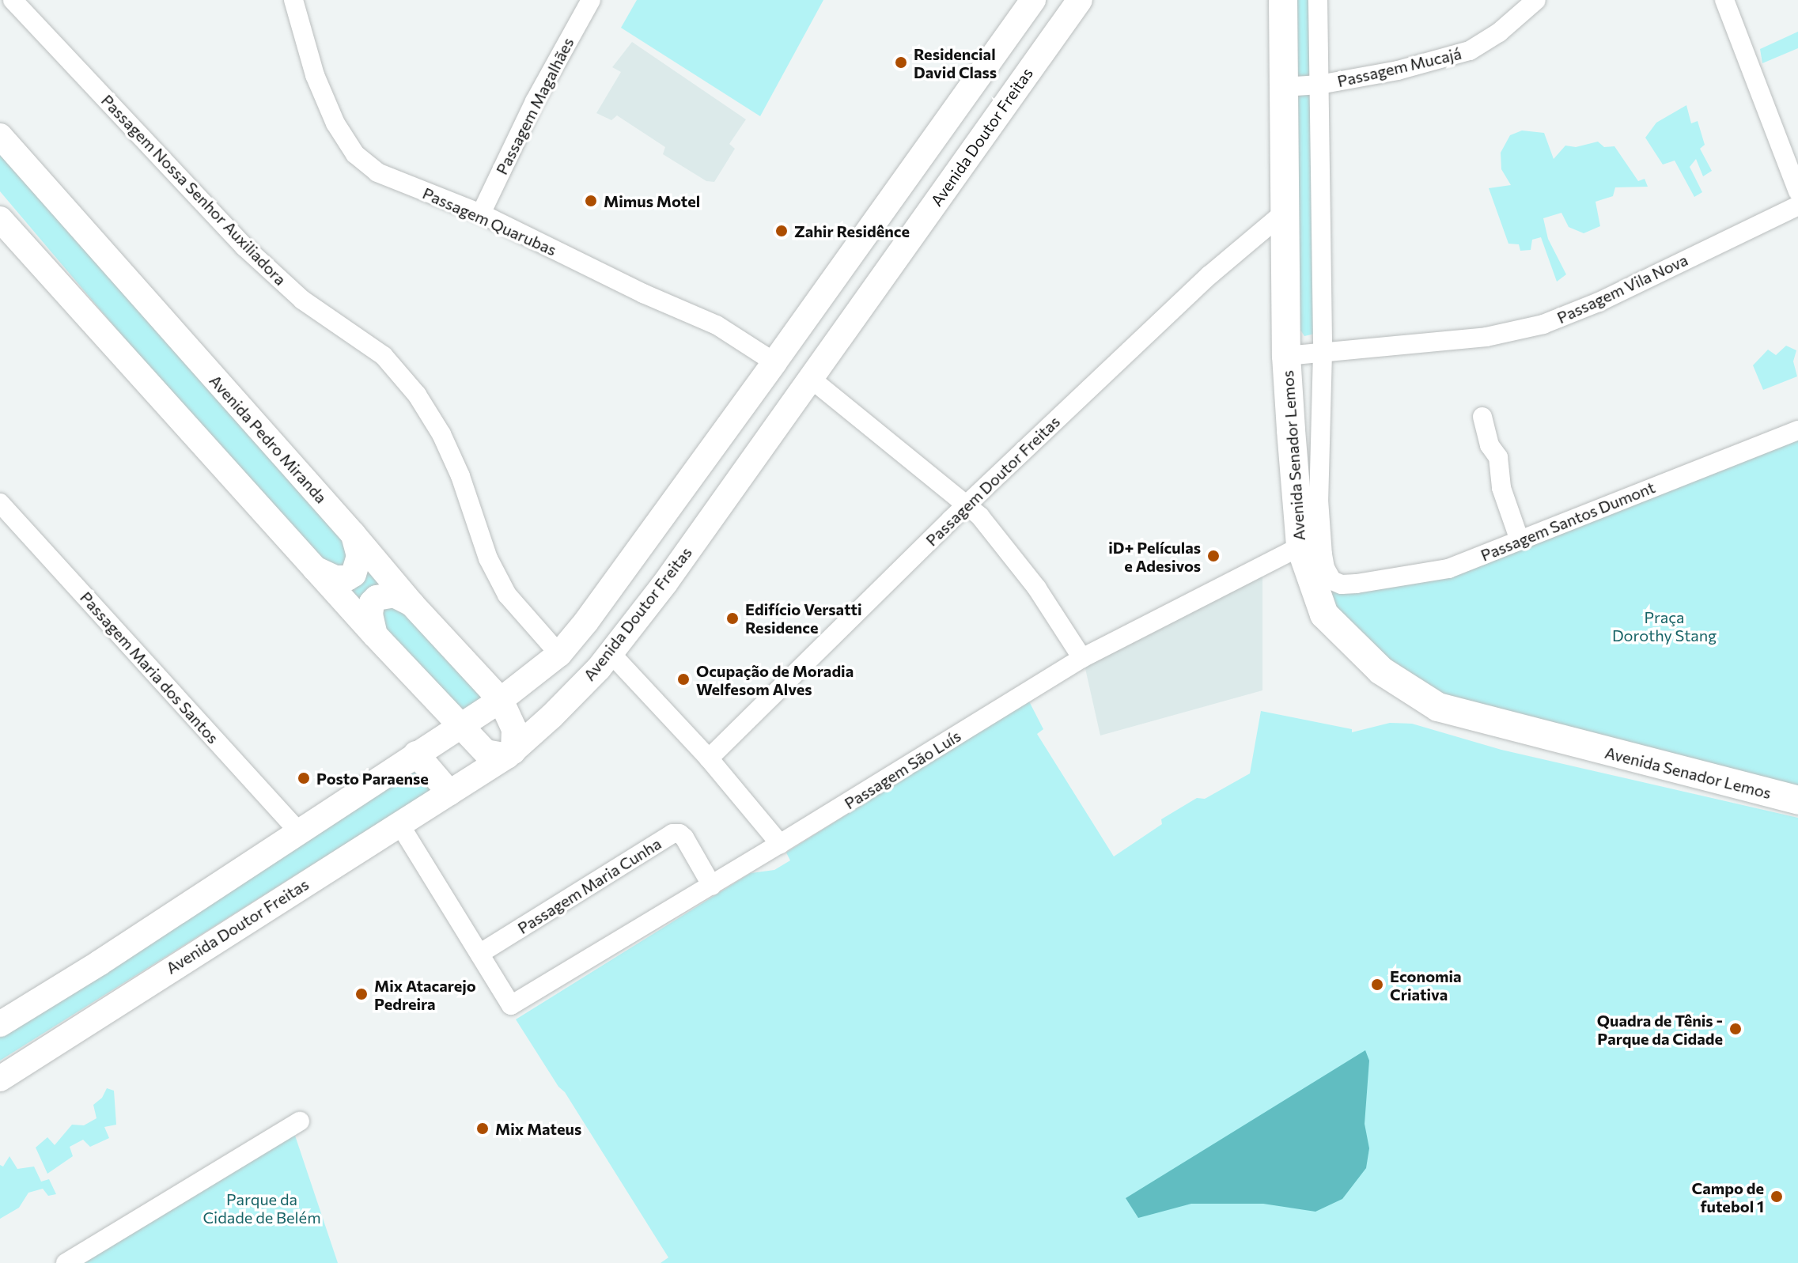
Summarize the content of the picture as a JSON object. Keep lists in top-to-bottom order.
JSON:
{
  "streets": {
    "main road": ["Avenida Doutor Freitas", "Avenida Pedro Miranda", "Avenida Senador Lemos"],
    "street": [
      "Passagem Mucajá",
      "Passagem Magalhães",
      "Passagem Nossa Senhor Auxiliadora",
      "Passagem Quarubas",
      "Passagem Vila Nova",
      "Passagem Doutor Freitas",
      "Passagem Santos Dumont",
      "Passagem Maria dos Santos",
      "Passagem São Luís",
      "Passagem Maria Cunha"
    ]
  },
  "crossings": [
    ["Passagem Mucajá", "Avenida Senador Lemos"],
    ["Passagem Magalhães", "Passagem Quarubas"],
    ["Avenida Doutor Freitas", "Avenida Pedro Miranda"],
    ["Passagem Vila Nova", "Avenida Senador Lemos"],
    ["Avenida Senador Lemos", "Passagem Doutor Freitas"],
    ["Avenida Senador Lemos", "Passagem Santos Dumont"],
    ["Avenida Senador Lemos", "Passagem São Luís"],
    ["Passagem São Luís", "Passagem Maria Cunha"]
  ],
  "parks": ["Praça Dorothy Stang", "Parque da Cidade de Belém"],
  "places": [
    "Residencial David Class",
    "Mimus Motel",
    "Zahir Residênce",
    "iD+ Películas e Adesivos",
    "Edifício Versatti Residence",
    "Ocupação de Moradia Welfesom Alves",
    "Posto Paraense",
    "Economia Criativa",
    "Mix Atacarejo Pedreira",
    "Quadra de Tênis - Parque da Cidade",
    "Mix Mateus",
    "Campo de futebol 1"
  ]
}
